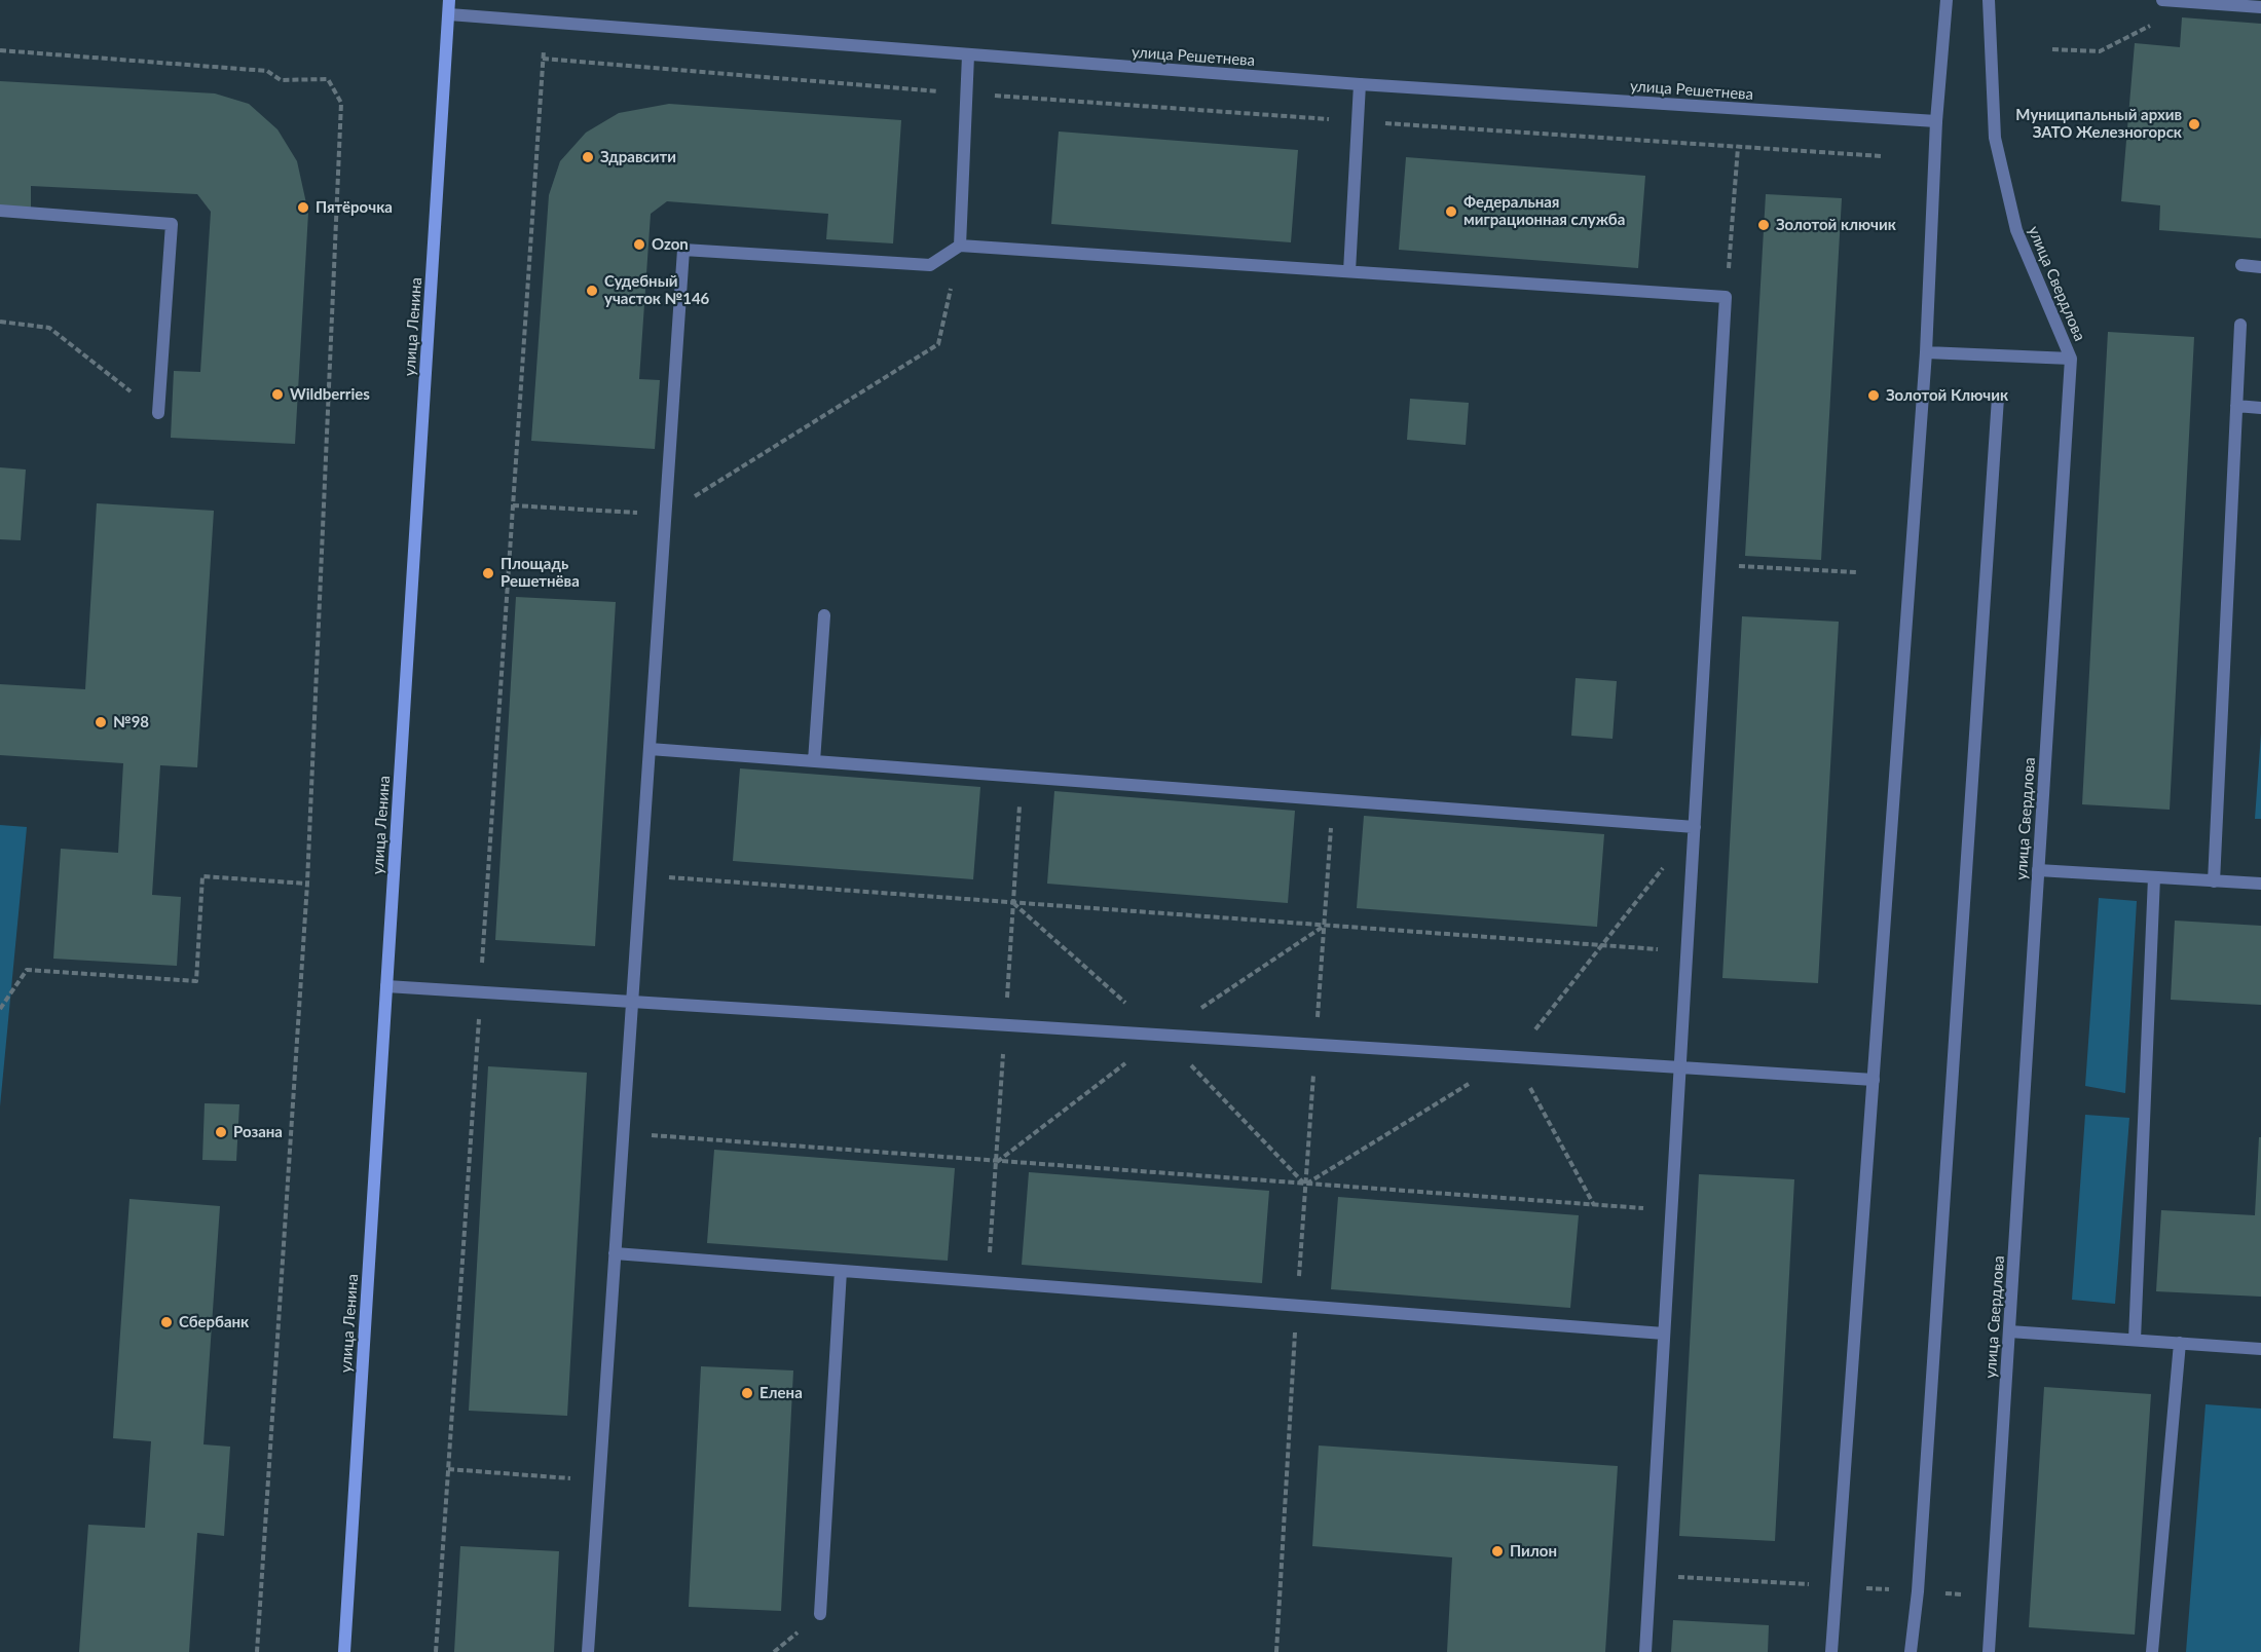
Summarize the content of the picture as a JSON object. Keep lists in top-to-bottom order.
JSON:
{
  "streets": {
    "main road": ["улица Ленина"],
    "street": ["улица Решетнева", "улица Свердлова"]
  },
  "crossings": [
    ["улица Решетнева", "улица Ленина"]
  ],
  "places": [
    "Муниципальный архив ЗАТО Железногорск",
    "Здравсити",
    "Пятёрочка",
    "Федеральная миграционная служба",
    "Золотой ключик",
    "Ozon",
    "Судебный участок №146",
    "Wildberries",
    "Золотой Ключик",
    "Площадь Решетнёва",
    "№98",
    "Розана",
    "Сбербанк",
    "Елена",
    "Пилон"
  ]
}
